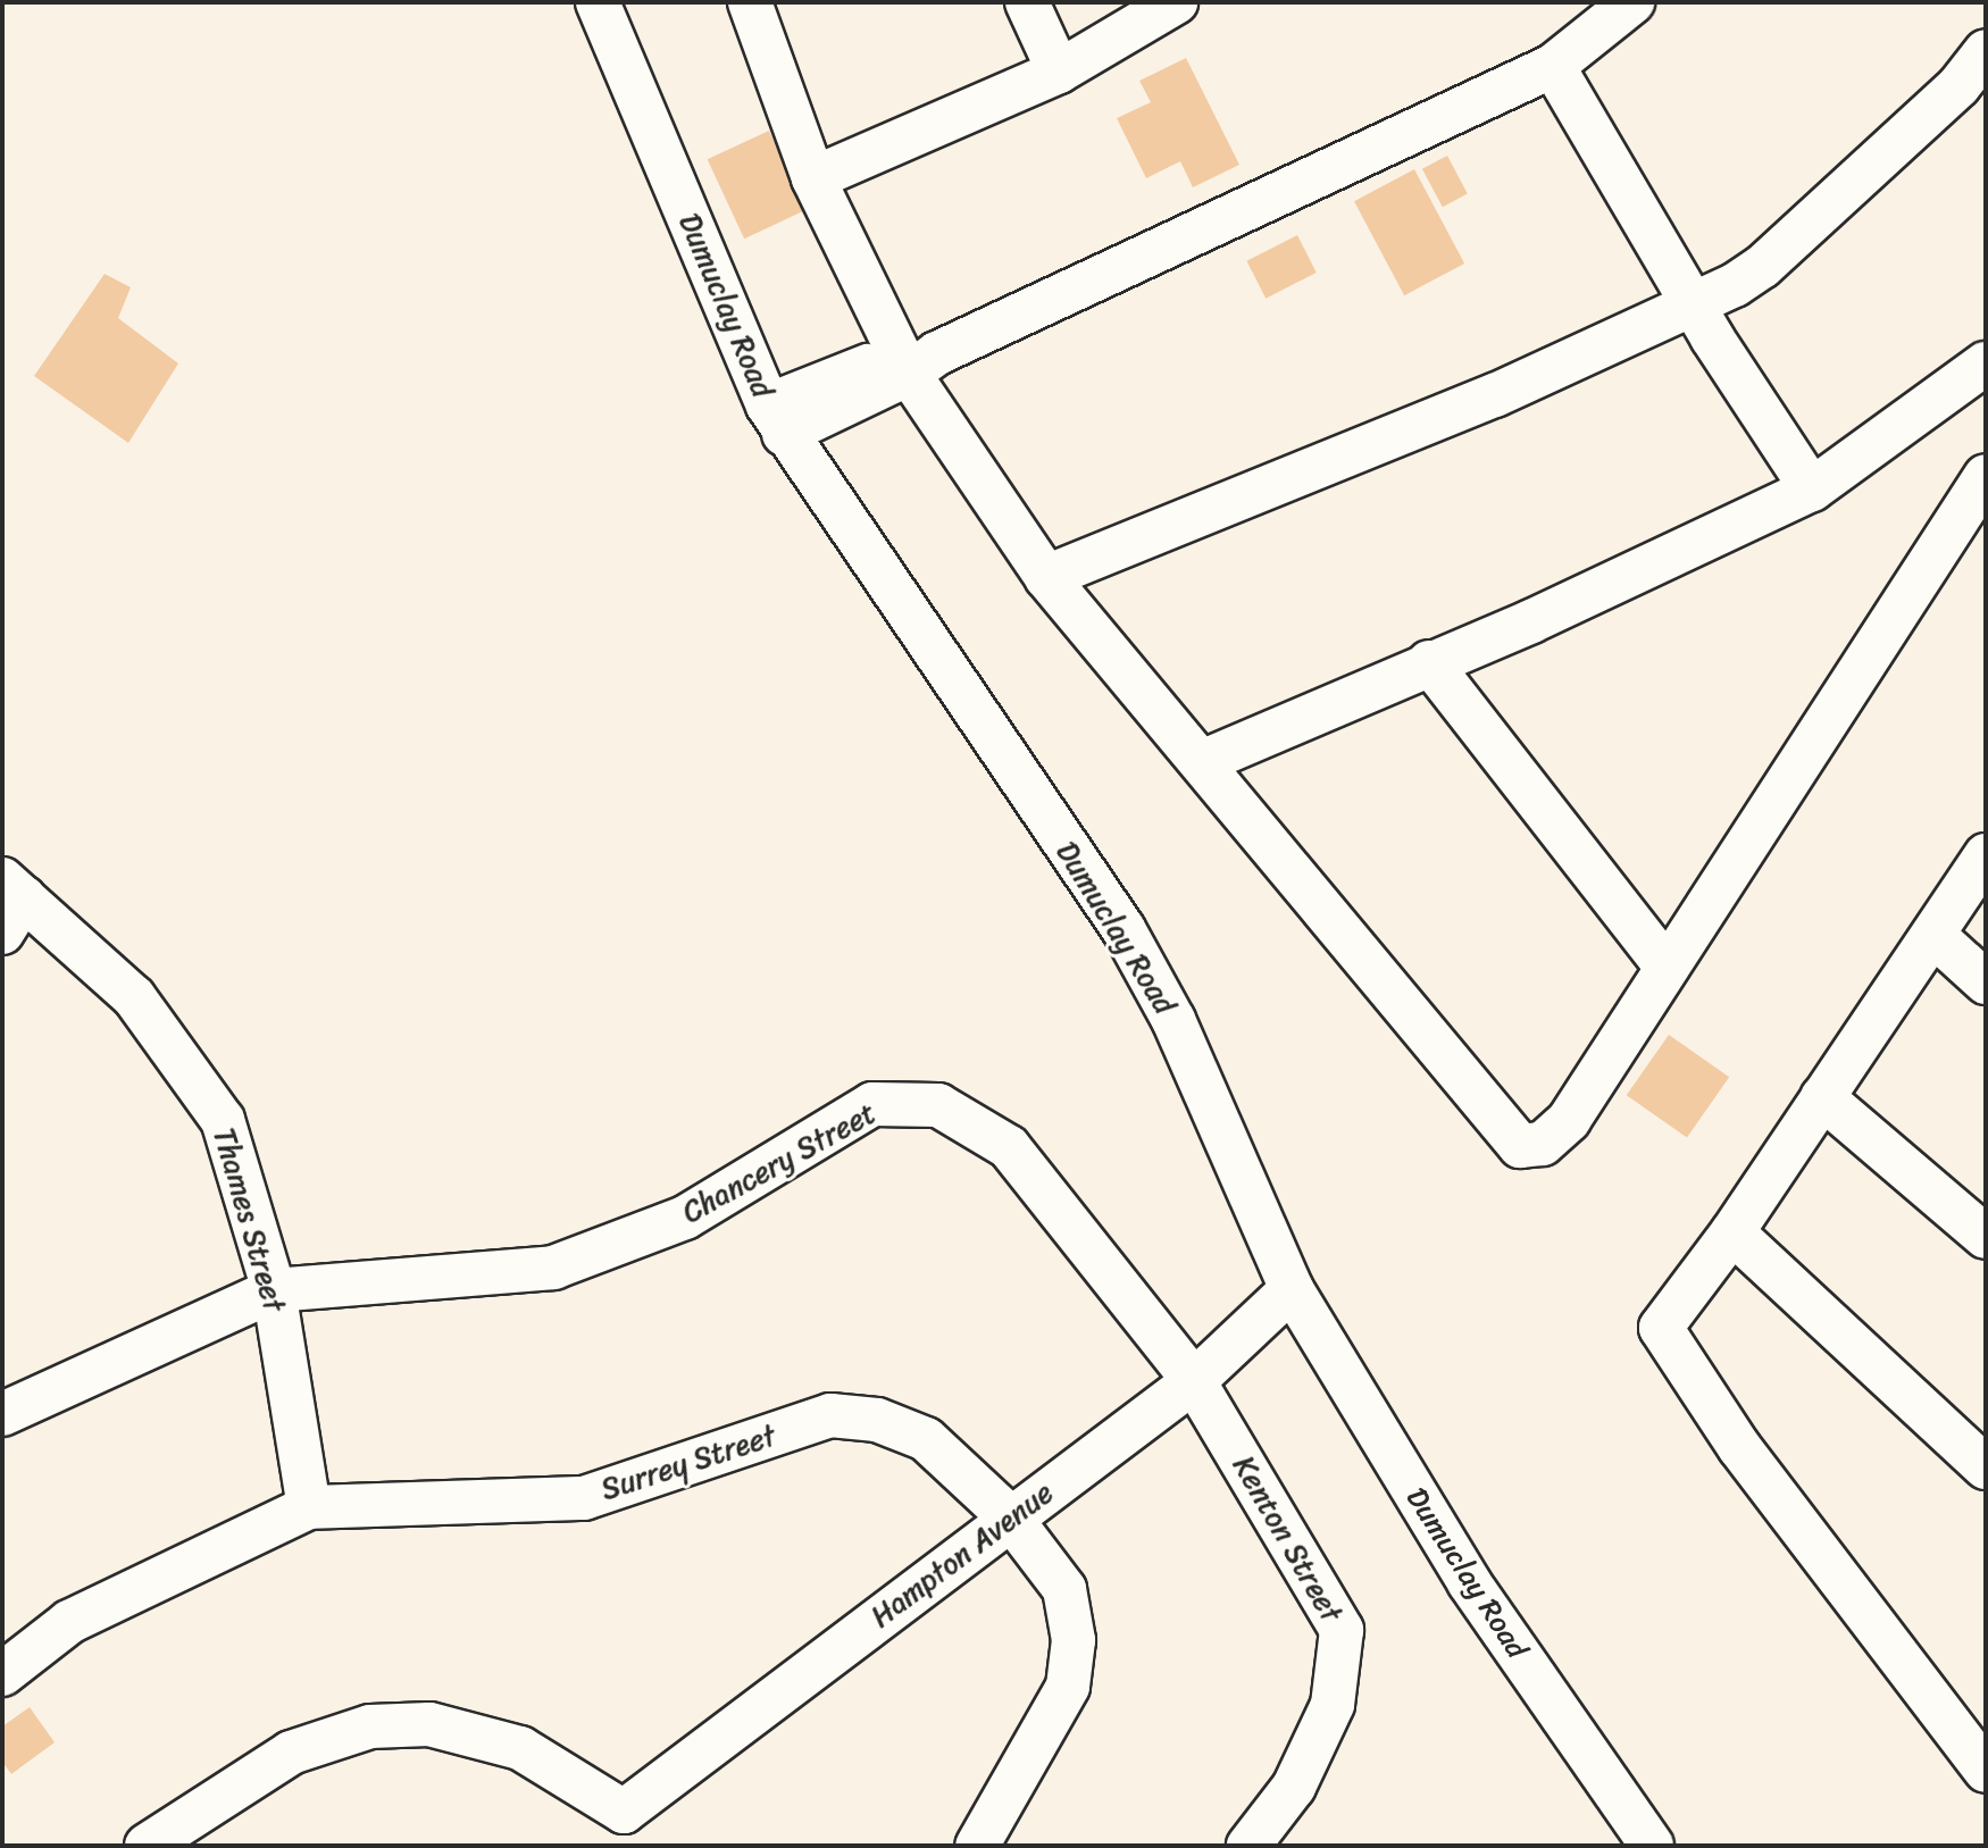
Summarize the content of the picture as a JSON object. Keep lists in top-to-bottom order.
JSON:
{
  "streets": {
    "street": [
      "Dumuclay Road",
      "Chancery Street",
      "Thames Street",
      "Surrey Street",
      "Kenton Street",
      "Hampton Avenue"
    ]
  },
  "crossings": [
    ["Dumuclay Road", "Hampton Avenue"],
    ["Chancery Street", "Thames Street"],
    ["Chancery Street", "Kenton Street"],
    ["Chancery Street", "Hampton Avenue"],
    ["Thames Street", "Surrey Street"],
    ["Surrey Street", "Hampton Avenue"],
    ["Kenton Street", "Hampton Avenue"]
  ]
}
